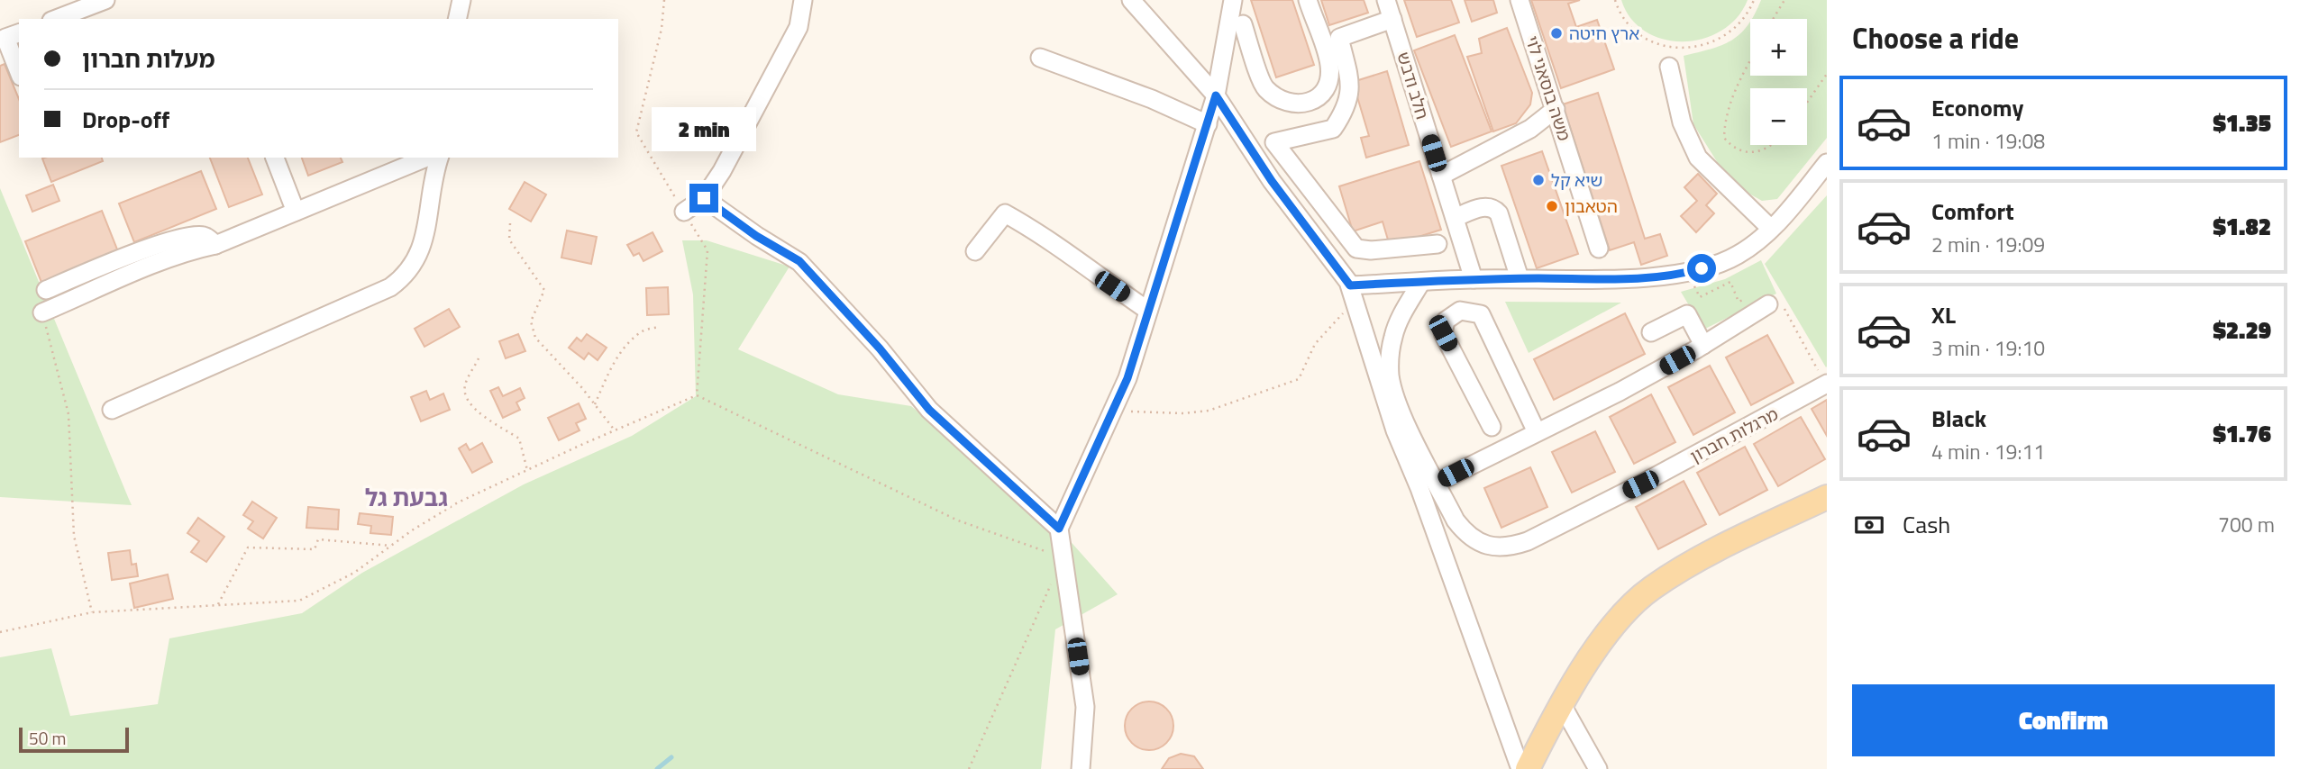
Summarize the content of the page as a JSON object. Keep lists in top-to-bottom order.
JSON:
{
  "streets": {
    "street": ["חלב ודבש", "משה בוסאני לוי", "מרגלות חברון"]
  },
  "districts": ["גבעת גל"],
  "places": ["ארץ חיטה", "שיא קל", "הטאבון"],
  "scale_bar": "50 m",
  "page": {
    "heading": "Choose a ride",
    "map_buttons": ["+", "−"],
    "banner": ["מעלות חברון", "Drop-off"],
    "list": [
      {
        "name": "Economy",
        "note": "1 min · 19:08",
        "value": "$1.35"
      },
      {
        "name": "Comfort",
        "note": "2 min · 19:09",
        "value": "$1.82"
      },
      {
        "name": "XL",
        "note": "3 min · 19:10",
        "value": "$2.29"
      },
      {
        "name": "Black",
        "note": "4 min · 19:11",
        "value": "$1.76"
      }
    ],
    "bubble": "2 min",
    "pay": ["Cash", "700 m"],
    "buttons": "Confirm",
    "scale": "50 m"
  }
}
